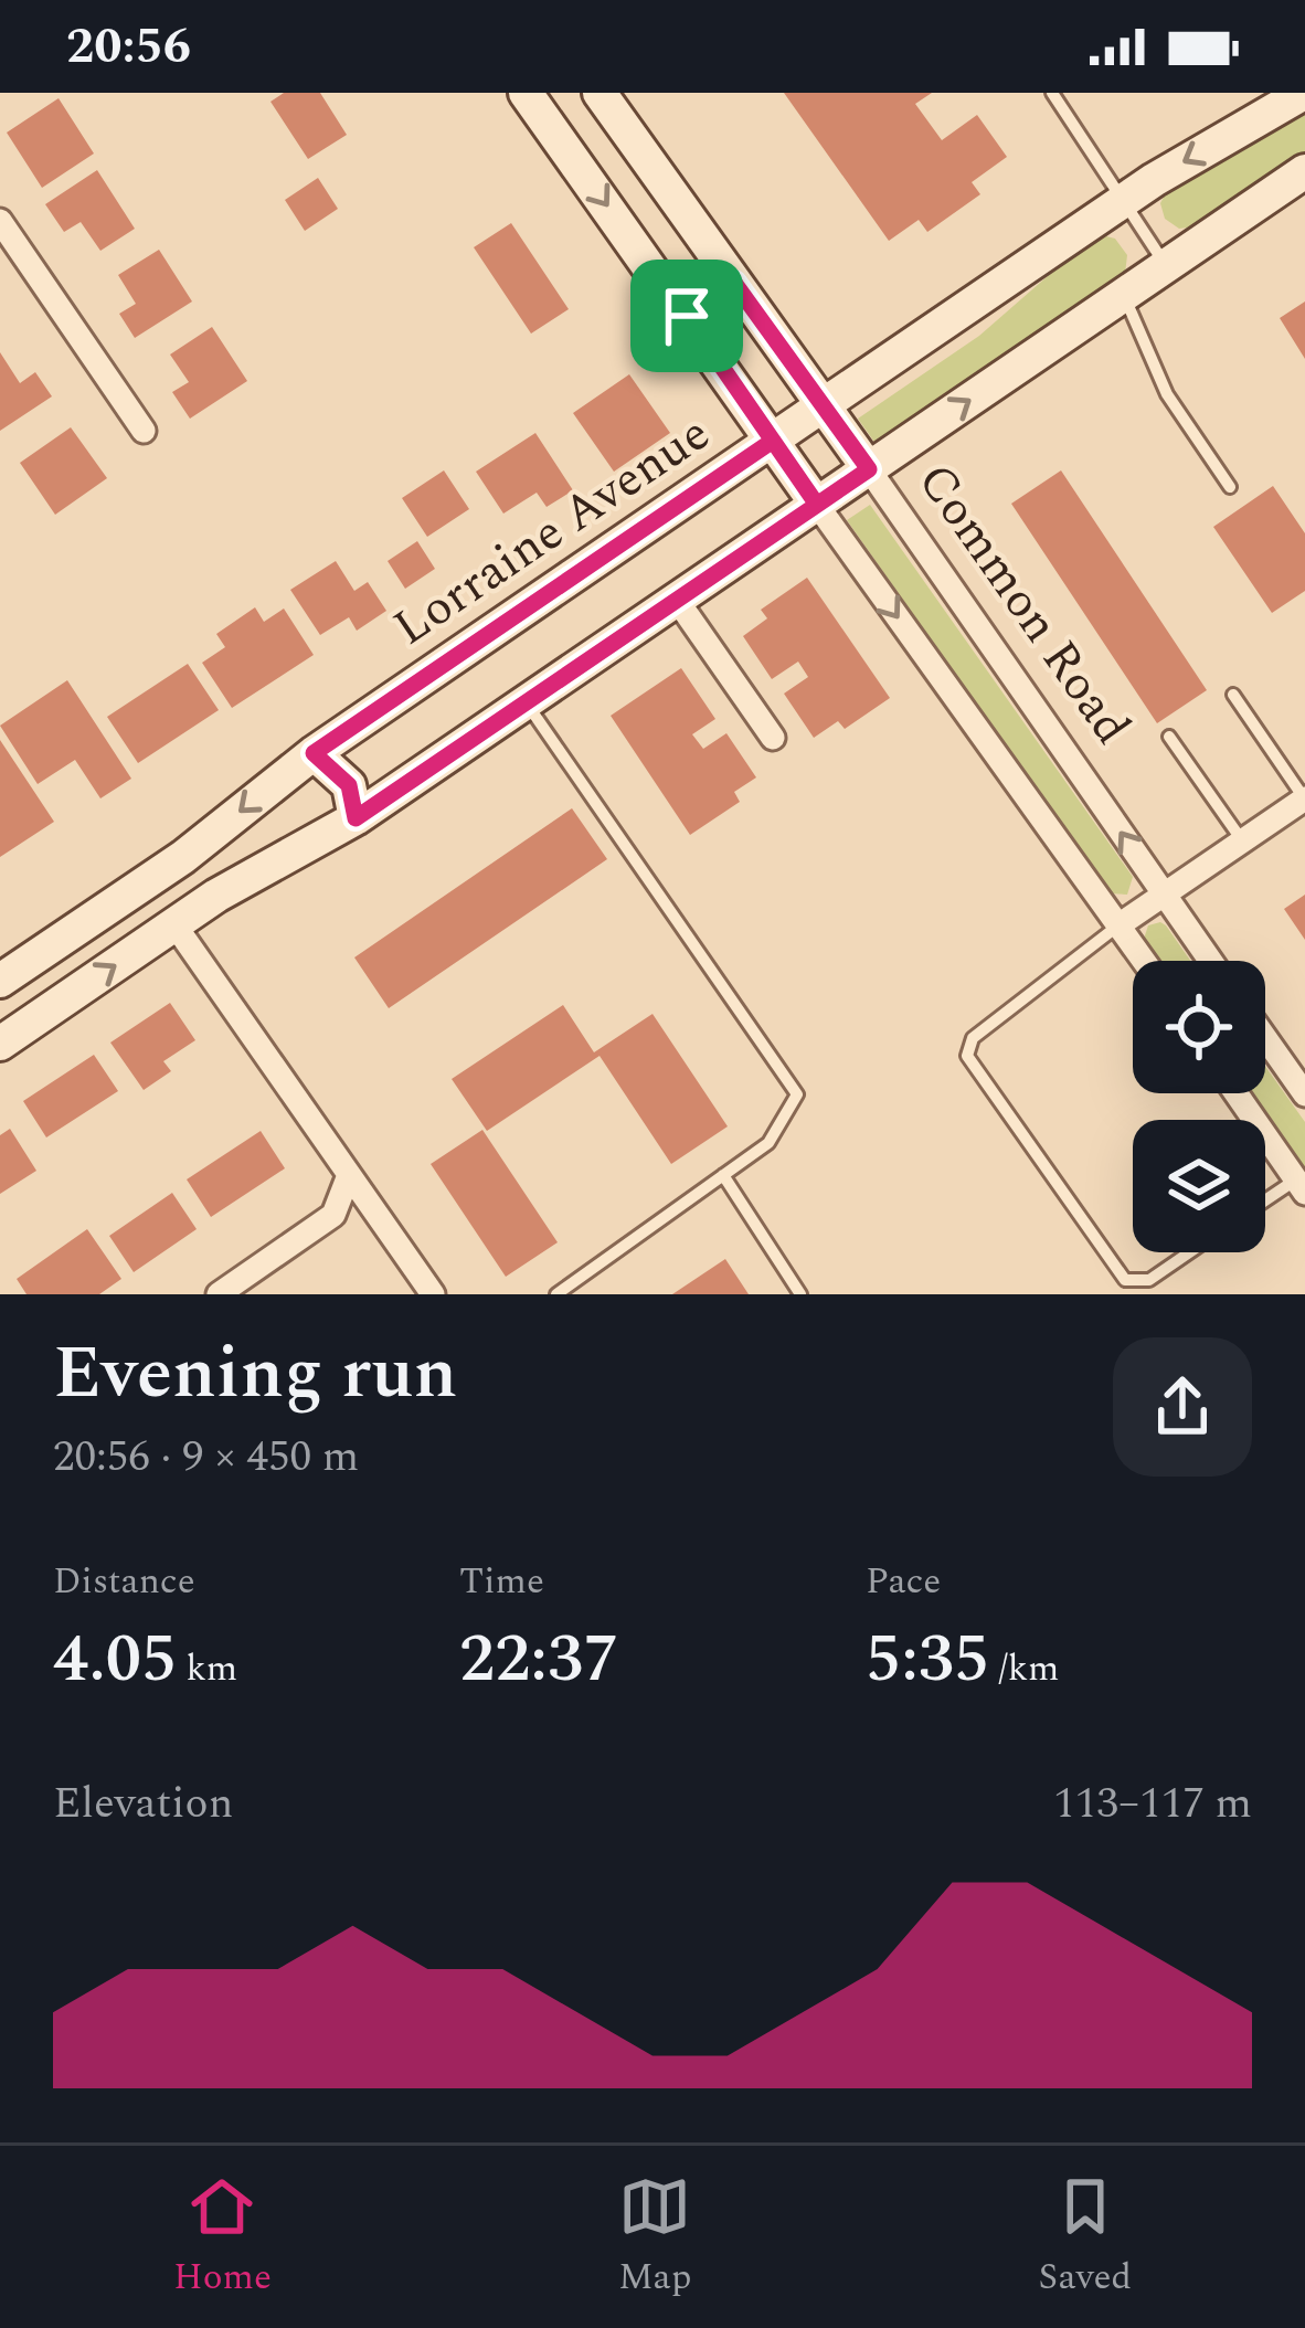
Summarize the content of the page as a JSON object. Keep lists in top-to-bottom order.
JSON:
{
  "streets": {
    "street": ["Lorraine Avenue", "Common Road"]
  },
  "crossings": [
    ["Lorraine Avenue", "Common Road"]
  ],
  "page": {
    "status": "20:56",
    "heading": ["Evening run", "20:56 · 9 × 450 m"],
    "stats": [
      ["Distance", "4.05 km"],
      ["Time", "22:37"],
      ["Pace", "5:35 /km"]
    ],
    "chart": ["Elevation", "113–117 m"],
    "tabs": ["Home", "Map", "Saved"]
  }
}
